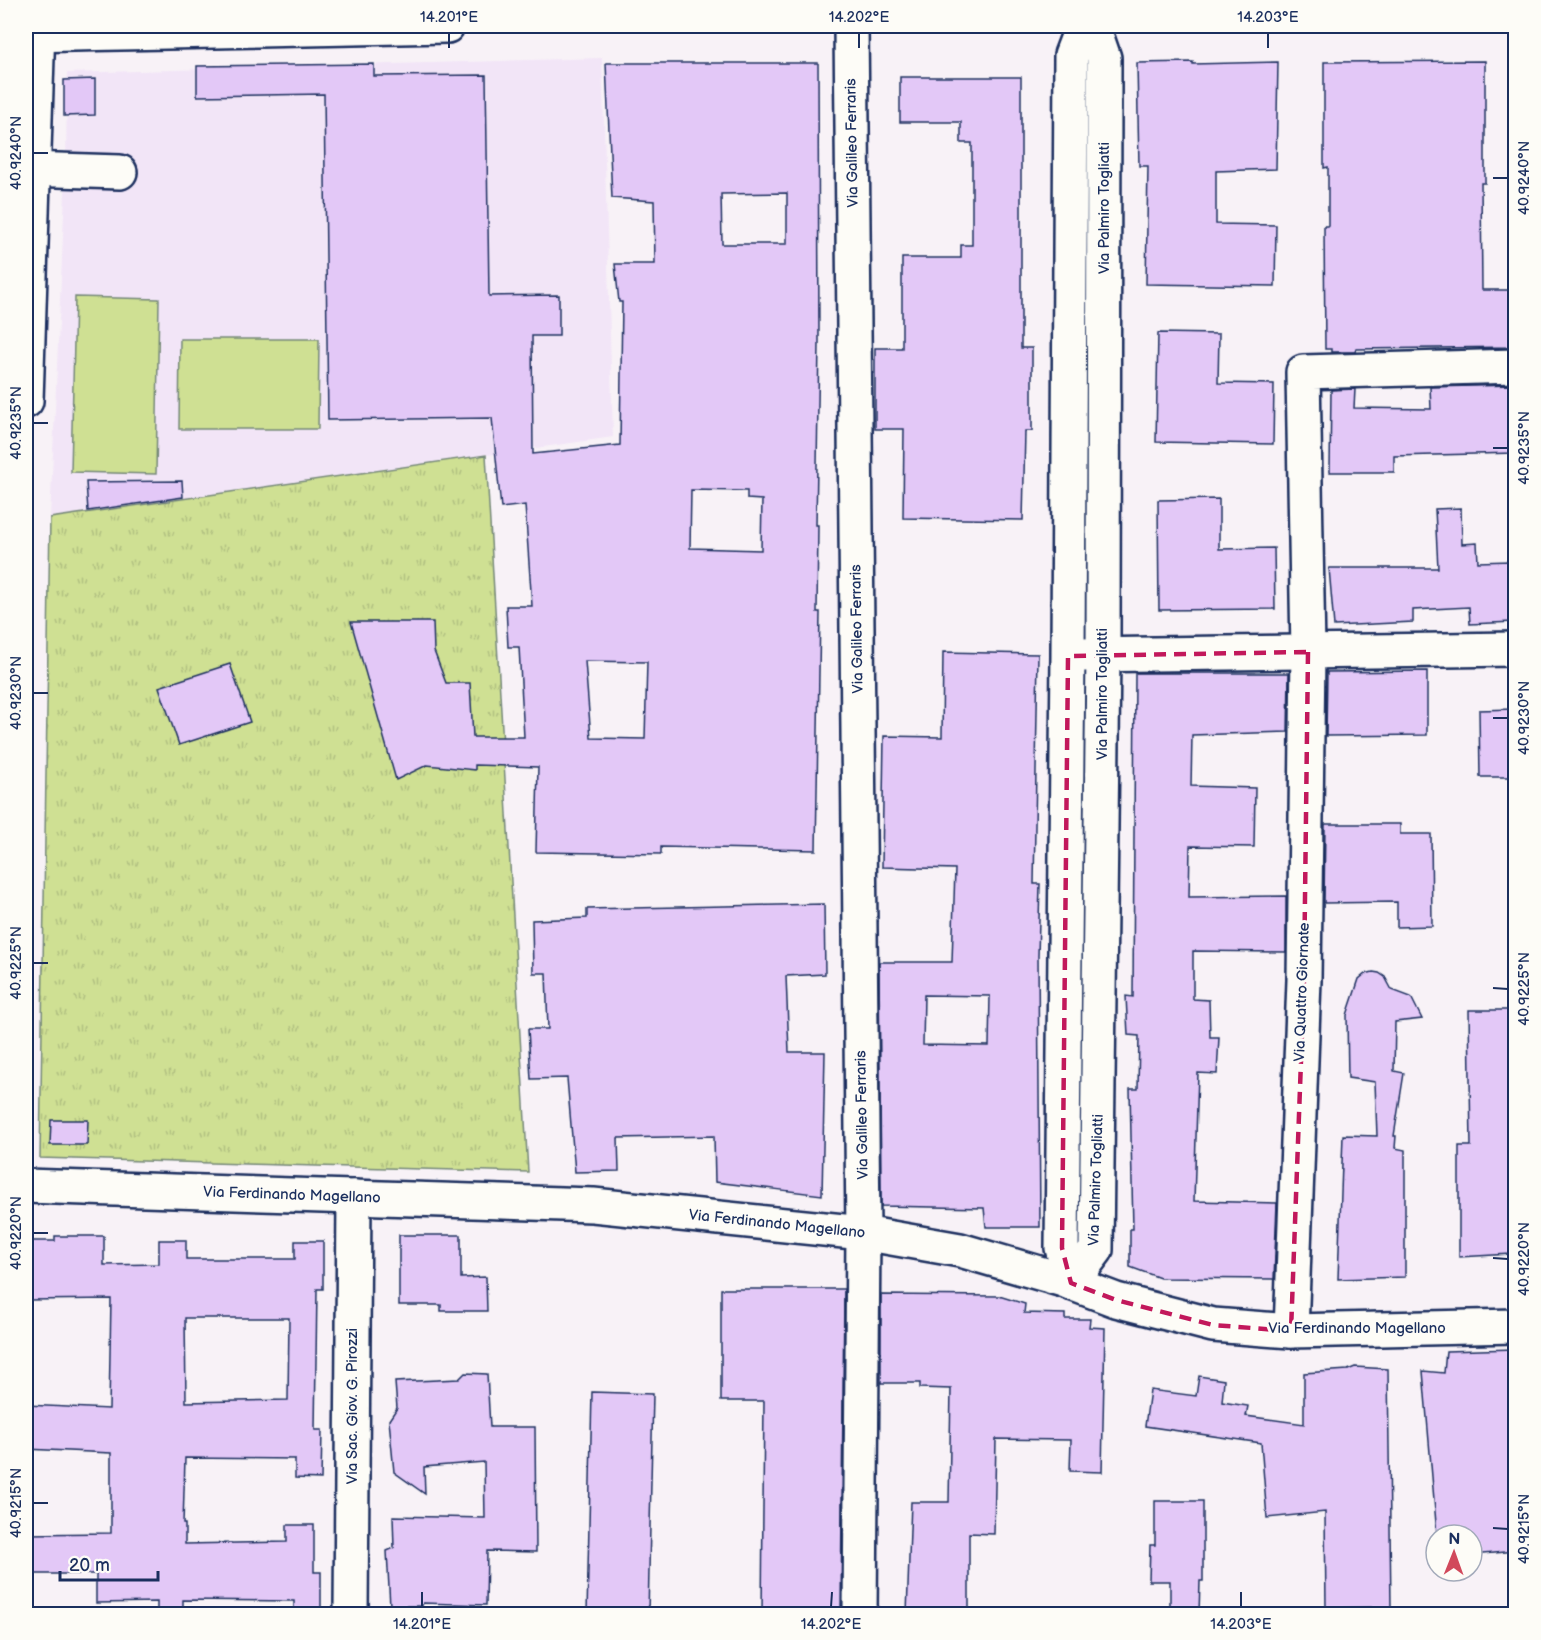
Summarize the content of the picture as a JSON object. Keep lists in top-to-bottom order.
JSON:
{
  "streets": {
    "street": [
      "Via Galileo Ferraris",
      "Via Palmiro Togliatti",
      "Via Quattro Giornate",
      "Via Ferdinando Magellano",
      "Via Sac. Giov. G. Pirozzi"
    ]
  },
  "crossings": [
    ["Via Galileo Ferraris", "Via Ferdinando Magellano"],
    ["Via Palmiro Togliatti", "Via Ferdinando Magellano"],
    ["Via Quattro Giornate", "Via Ferdinando Magellano"],
    ["Via Ferdinando Magellano", "Via Sac. Giov. G. Pirozzi"]
  ],
  "scale_bar": "20 m",
  "north": "top",
  "coordinates": [
    "14.201°E",
    "14.202°E",
    "14.203°E",
    "40.9240°N",
    "40.9235°N",
    "40.9230°N",
    "40.9225°N",
    "40.9220°N",
    "40.9215°N"
  ]
}
